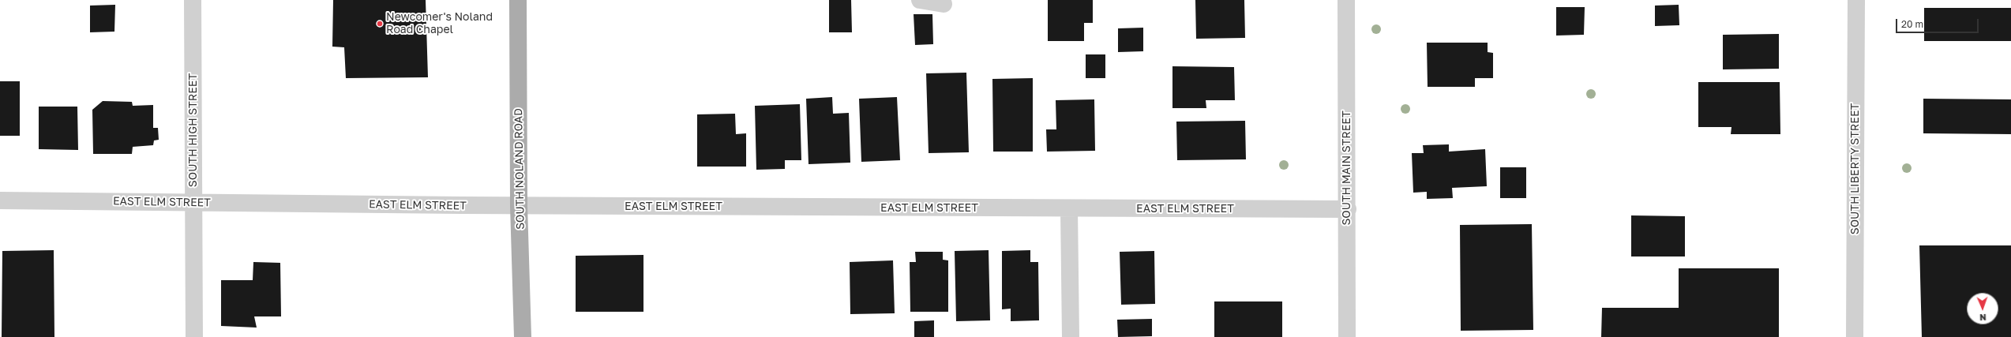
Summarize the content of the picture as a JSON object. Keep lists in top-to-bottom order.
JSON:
{
  "streets": {
    "main road": ["SOUTH NOLAND ROAD"],
    "street": [
      "SOUTH HIGH STREET",
      "SOUTH MAIN STREET",
      "SOUTH LIBERTY STREET",
      "EAST ELM STREET"
    ]
  },
  "crossings": [
    ["SOUTH HIGH STREET", "EAST ELM STREET"],
    ["SOUTH MAIN STREET", "EAST ELM STREET"],
    ["SOUTH NOLAND ROAD", "EAST ELM STREET"]
  ],
  "places": ["Newcomer's Noland Road Chapel"],
  "scale_bar": "20 m",
  "north": "bottom"
}
